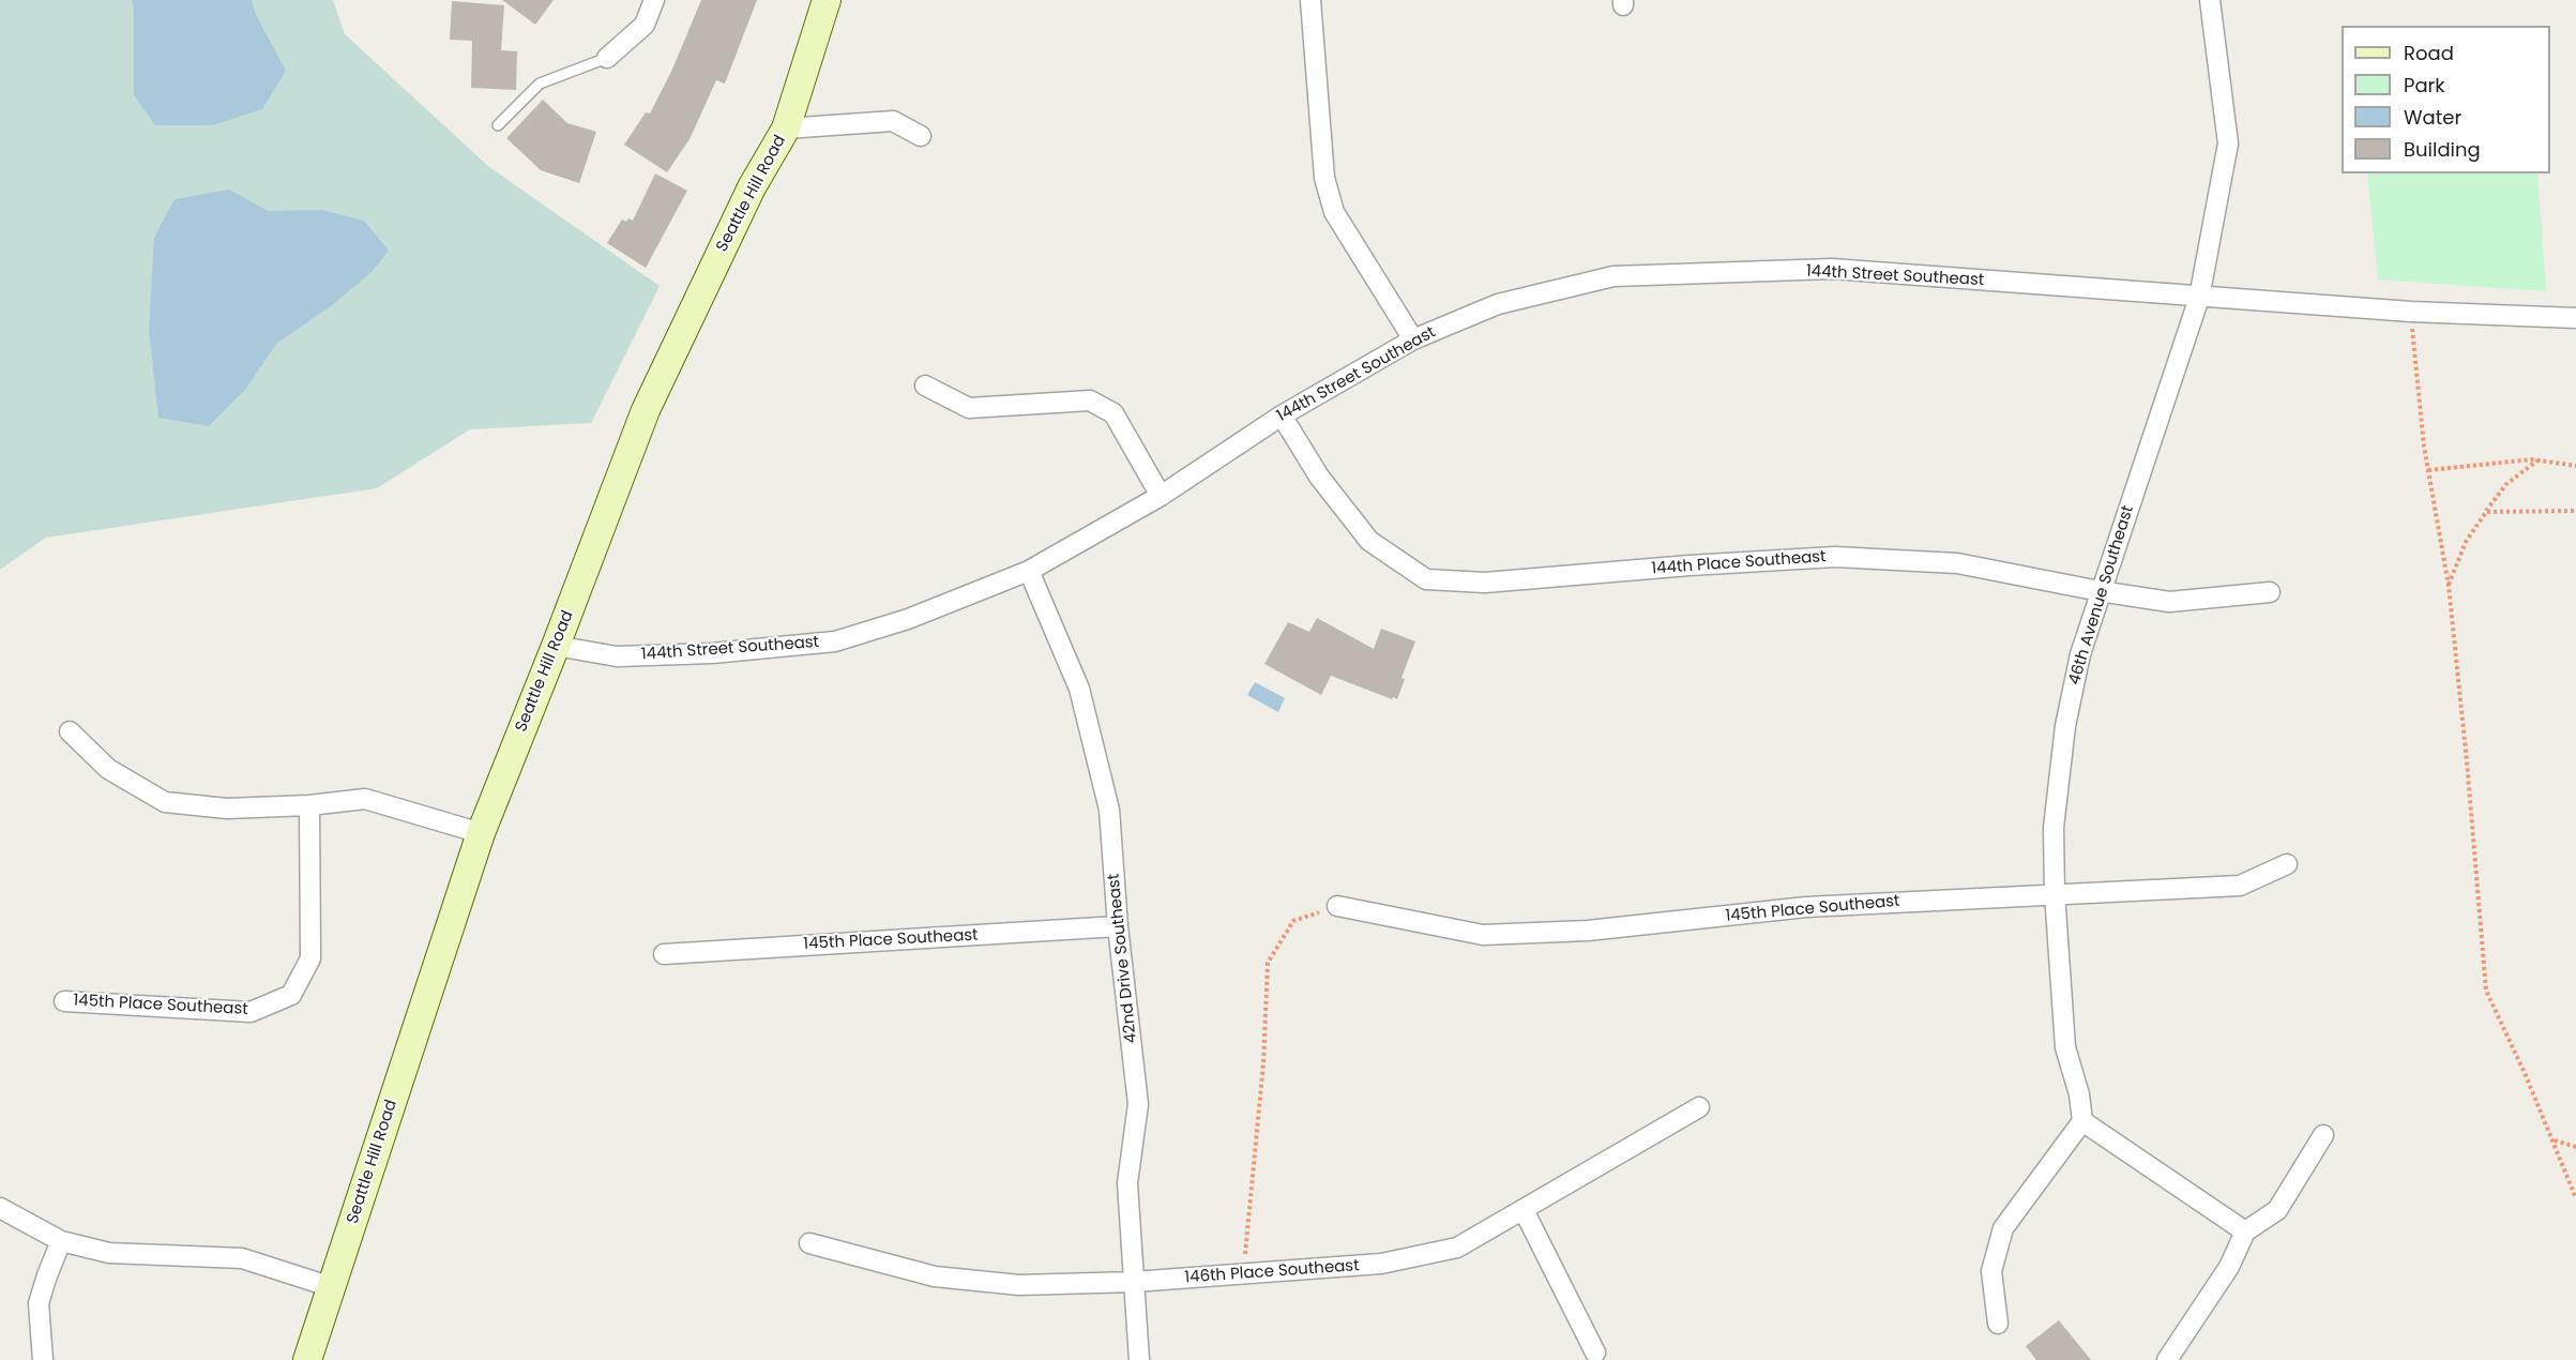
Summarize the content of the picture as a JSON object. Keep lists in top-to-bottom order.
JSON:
{
  "streets": {
    "main road": ["Seattle Hill Road"],
    "street": [
      "144th Street Southeast",
      "144th Place Southeast",
      "46th Avenue Southeast",
      "145th Place Southeast",
      "42nd Drive Southeast",
      "146th Place Southeast"
    ]
  },
  "crossings": [
    ["Seattle Hill Road", "144th Street Southeast"],
    ["144th Street Southeast", "144th Place Southeast"],
    ["144th Street Southeast", "46th Avenue Southeast"],
    ["144th Street Southeast", "42nd Drive Southeast"],
    ["144th Place Southeast", "46th Avenue Southeast"],
    ["46th Avenue Southeast", "145th Place Southeast"],
    ["145th Place Southeast", "42nd Drive Southeast"],
    ["42nd Drive Southeast", "146th Place Southeast"]
  ],
  "legend": [
    "Road",
    "Park",
    "Water",
    "Building"
  ]
}
